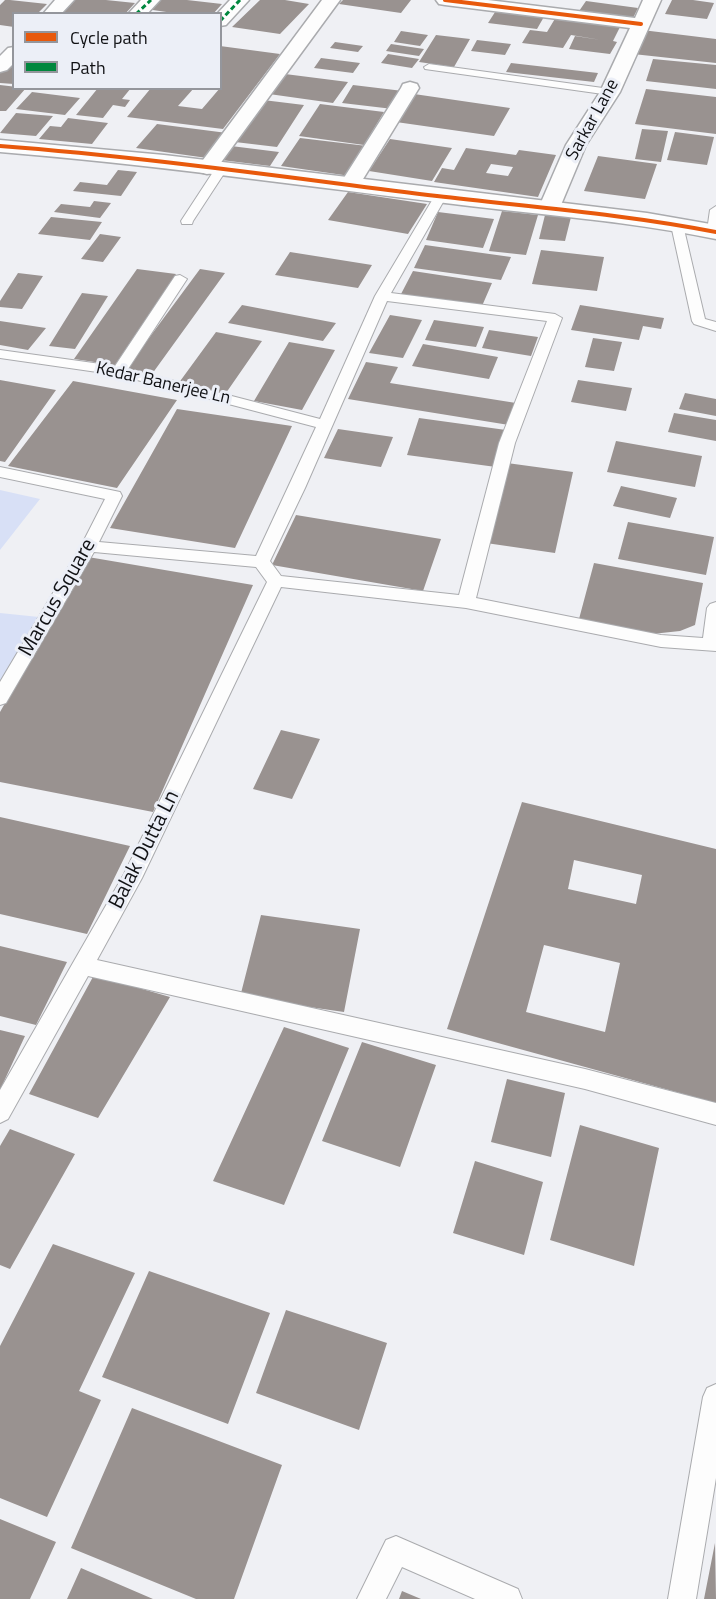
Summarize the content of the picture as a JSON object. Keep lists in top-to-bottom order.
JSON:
{
  "streets": {
    "street": ["Sarkar Lane"],
    "lane": ["Kedar Banerjee Ln", "Marcus Square", "Balak Dutta Ln"]
  },
  "legend": ["Cycle path", "Path"]
}
